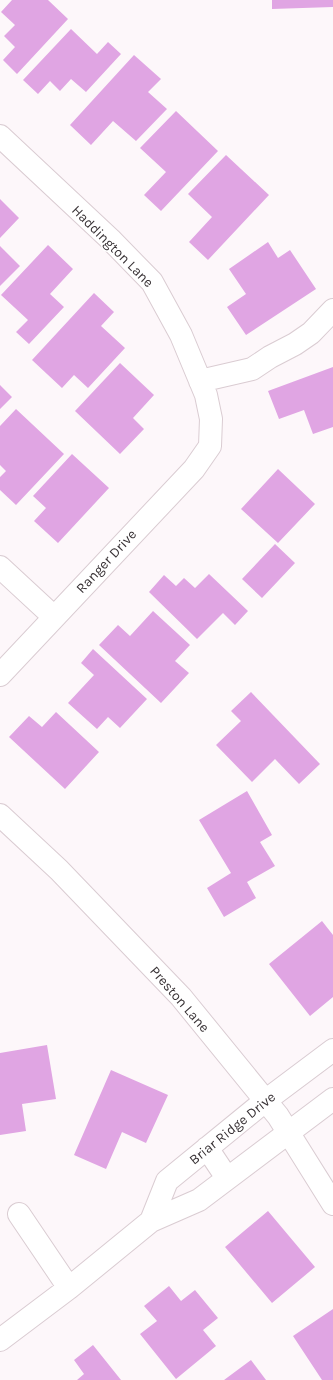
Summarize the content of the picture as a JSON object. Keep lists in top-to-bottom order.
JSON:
{
  "streets": {
    "street": [
      "Haddington Lane",
      "Ranger Drive",
      "Preston Lane",
      "Briar Ridge Drive"
    ]
  },
  "crossings": [
    ["Haddington Lane", "Ranger Drive"],
    ["Preston Lane", "Briar Ridge Drive"]
  ]
}
